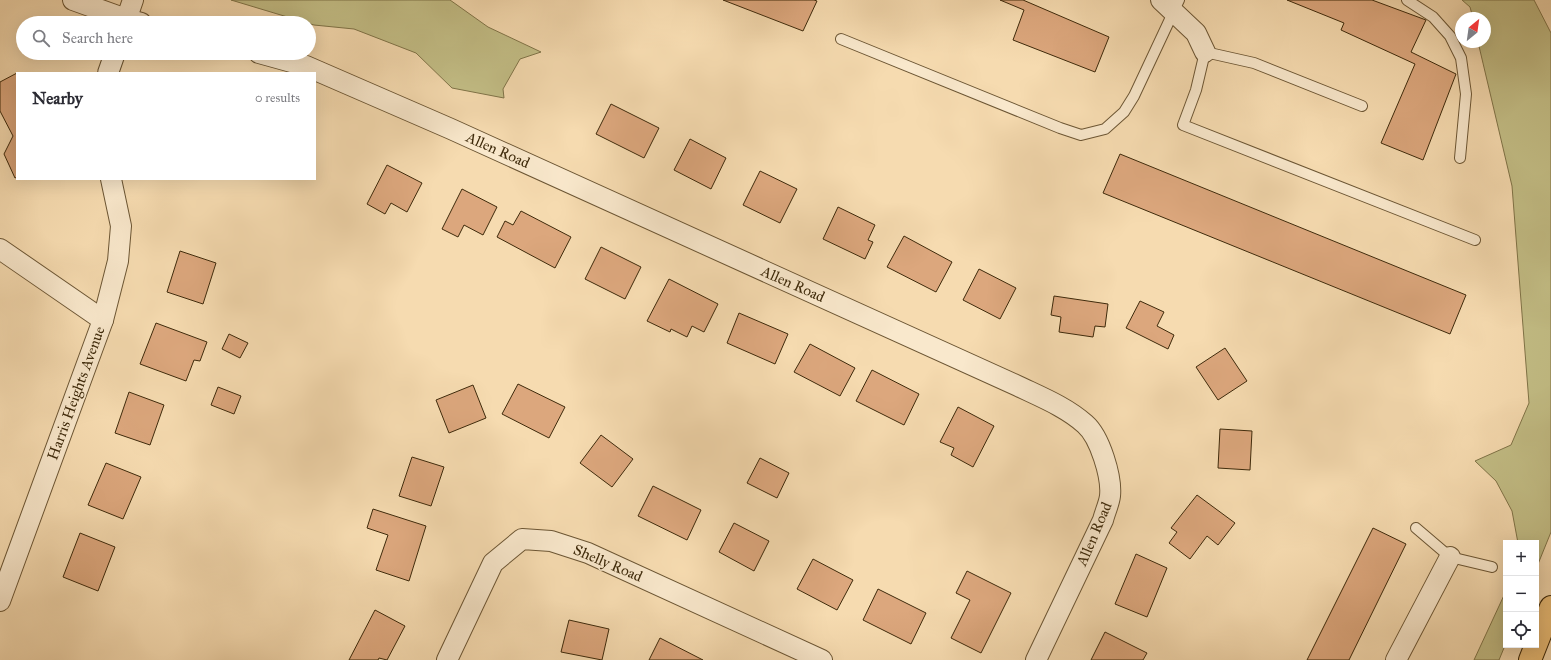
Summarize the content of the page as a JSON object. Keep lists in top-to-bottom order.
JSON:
{
  "streets": {
    "street": ["Allen Road", "Harris Heights Avenue", "Shelly Road"]
  },
  "north": "top right",
  "page": {
    "search": "Search here",
    "heading": ["Nearby", "0 results"],
    "map_buttons": ["+", "−"]
  }
}
